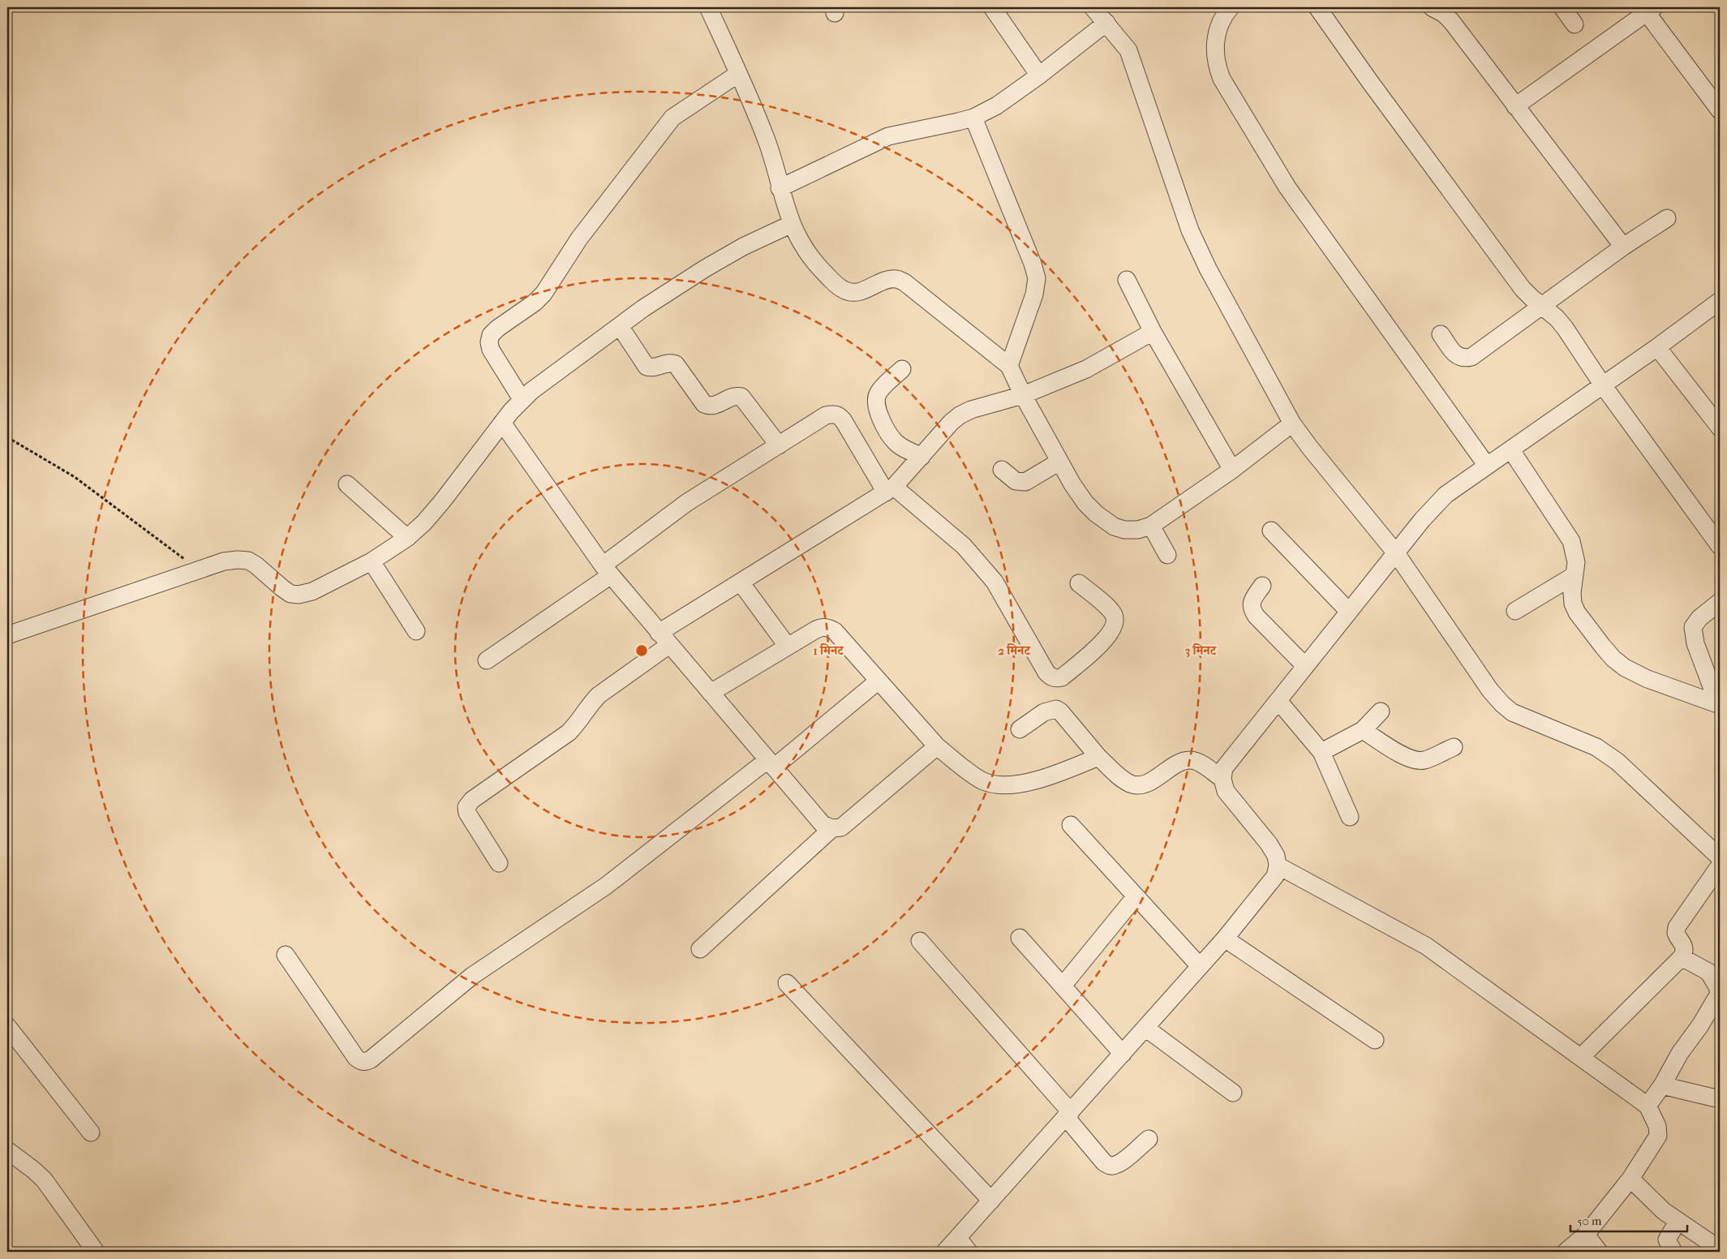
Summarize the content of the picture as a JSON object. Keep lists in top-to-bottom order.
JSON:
{
  "scale_bar": "50 m",
  "rings": ["1 मिनट", "2 मिनट", "3 मिनट"]
}
